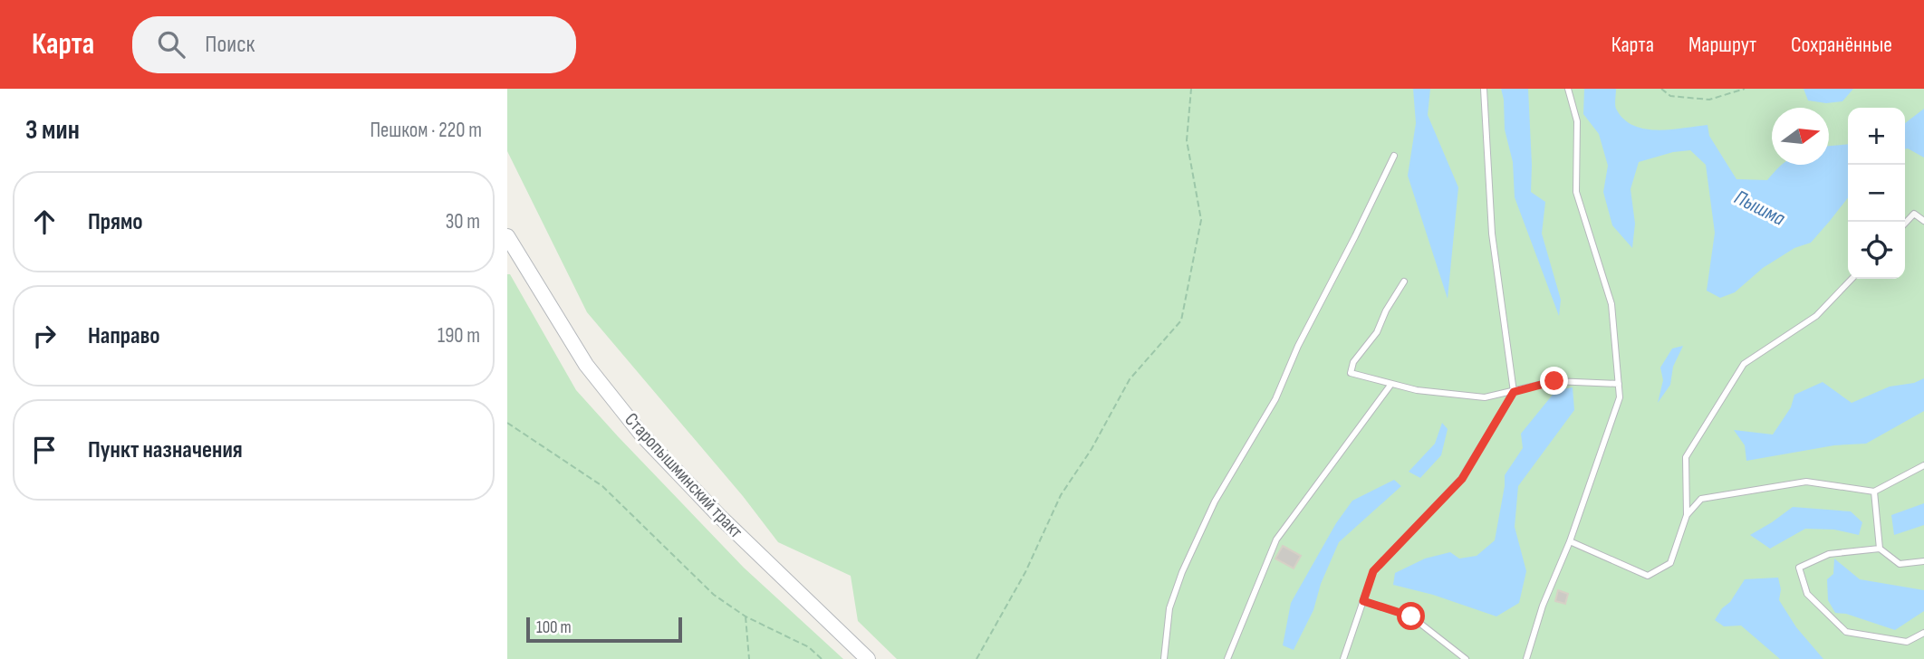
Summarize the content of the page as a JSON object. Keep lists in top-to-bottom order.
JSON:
{
  "streets": {
    "street": ["Старопышминский тракт"]
  },
  "water": ["Пышма"],
  "scale_bar": "100 m",
  "north": "right",
  "page": {
    "header": "Карта",
    "search": "Поиск",
    "nav": ["Карта", "Маршрут", "Сохранённые"],
    "heading": ["3 мин", "Пешком · 220 m"],
    "map_buttons": ["+", "−"],
    "list": [
      ["Прямо", "30 m"],
      ["Направо", "190 m"],
      "Пункт назначения"
    ],
    "scale": "100 m"
  }
}
